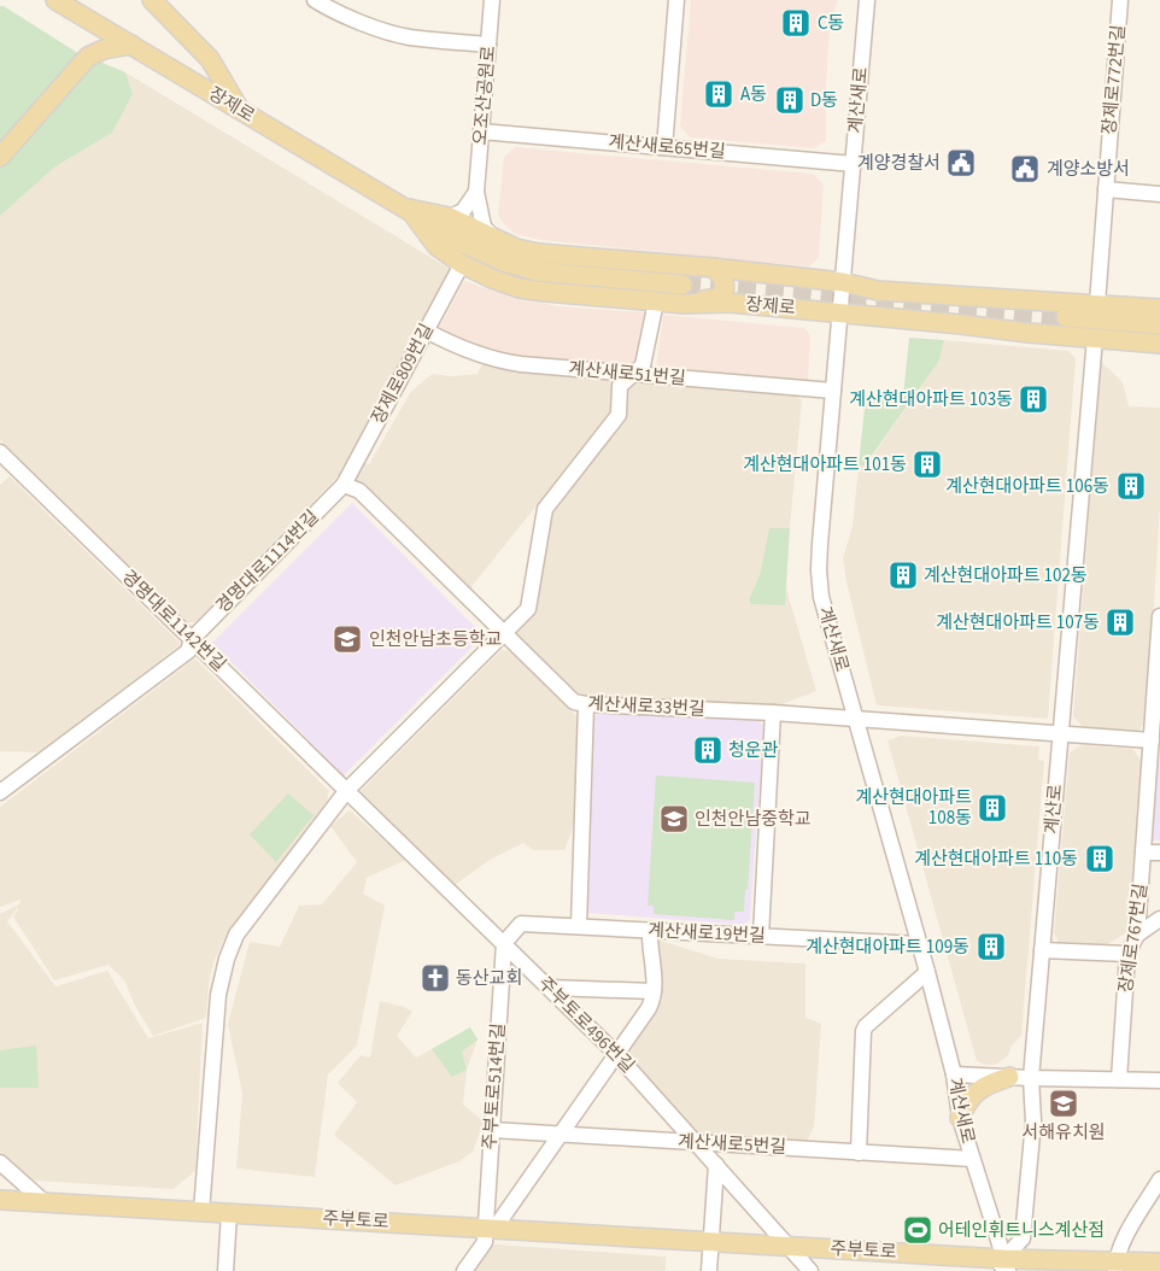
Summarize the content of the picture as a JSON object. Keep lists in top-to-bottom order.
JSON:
{
  "streets": {
    "main road": ["장제로", "주부토로"],
    "street": [
      "장제로772번길",
      "오조산공원로",
      "계산새로",
      "계산새로65번길",
      "장제로809번길",
      "계산새로51번길",
      "경명대로1114번길",
      "경명대로1142번길",
      "계산새로33번길",
      "계산로",
      "계산새로19번길",
      "장제로767번길",
      "주부토로496번길",
      "주부토로514번길",
      "계산새로5번길"
    ]
  },
  "crossings": [
    ["장제로772번길", "장제로"],
    ["오조산공원로", "장제로"],
    ["오조산공원로", "계산새로65번길"],
    ["계산새로", "장제로"],
    ["계산새로", "계산새로65번길"],
    ["계산새로", "계산새로51번길"],
    ["계산새로", "계산새로33번길"],
    ["계산새로", "계산로"],
    ["계산새로", "계산새로19번길"],
    ["계산새로", "계산새로5번길"],
    ["계산새로", "주부토로"],
    ["장제로", "장제로809번길"],
    ["장제로", "계산로"],
    ["장제로809번길", "계산새로51번길"],
    ["장제로809번길", "경명대로1114번길"],
    ["장제로809번길", "계산새로33번길"],
    ["경명대로1114번길", "경명대로1142번길"],
    ["경명대로1114번길", "계산새로33번길"],
    ["경명대로1142번길", "주부토로496번길"],
    ["계산새로33번길", "계산로"],
    ["계산새로33번길", "장제로767번길"],
    ["계산로", "주부토로"],
    ["계산새로19번길", "주부토로496번길"],
    ["계산새로19번길", "주부토로514번길"],
    ["주부토로496번길", "주부토로514번길"],
    ["주부토로496번길", "계산새로5번길"],
    ["주부토로496번길", "주부토로"],
    ["주부토로514번길", "계산새로5번길"],
    ["주부토로514번길", "주부토로"]
  ],
  "places": {
    "building": [
      "C동",
      "A동",
      "D동",
      "계산현대아파트 103동",
      "계산현대아파트 101동",
      "계산현대아파트 106동",
      "계산현대아파트 102동",
      "계산현대아파트 107동",
      "청운관",
      "계산현대아파트 108동",
      "계산현대아파트 110동",
      "계산현대아파트 109동"
    ],
    "public building": ["계양경찰서", "계양소방서"],
    "school or university": ["인천안남초등학교", "인천안남중학교", "서해유치원"],
    "church": ["동산교회"],
    "sports": ["어테인휘트니스계산점"]
  }
}
